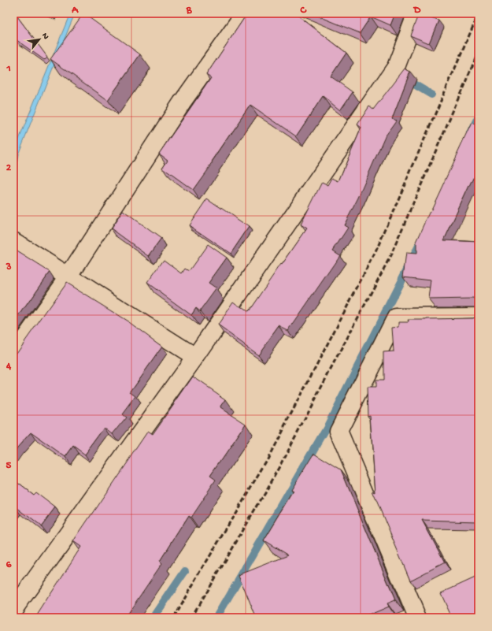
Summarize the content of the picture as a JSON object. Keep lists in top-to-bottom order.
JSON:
{
  "north": "top right",
  "grid": {
    "columns": [
      "A",
      "B",
      "C",
      "D"
    ],
    "rows": [
      "1",
      "2",
      "3",
      "4",
      "5",
      "6"
    ]
  }
}
